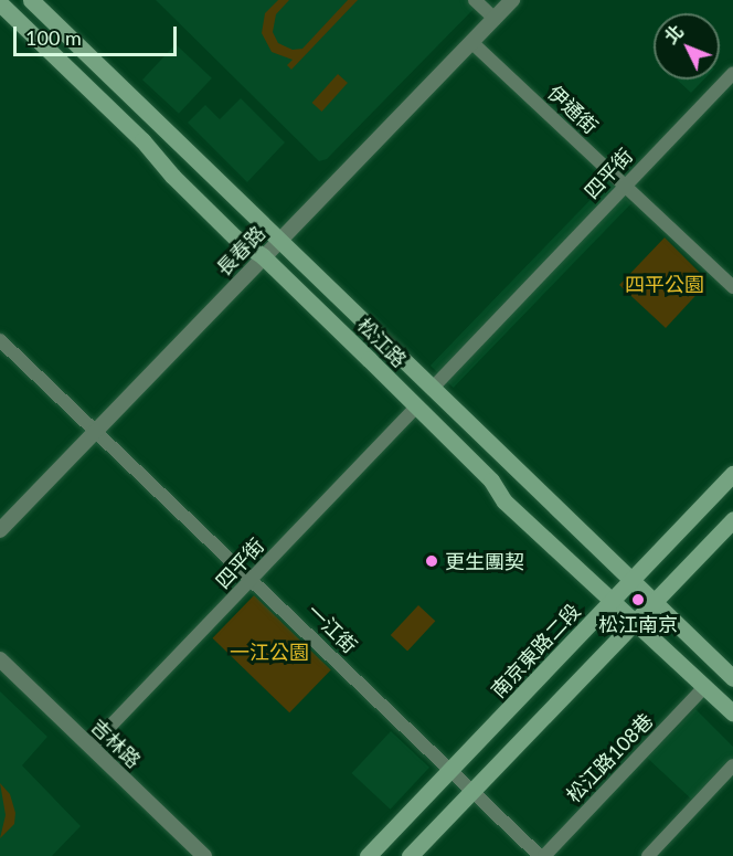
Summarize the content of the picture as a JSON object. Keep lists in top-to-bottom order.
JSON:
{
  "streets": {
    "main road": ["松江路", "南京東路二段"],
    "street": [
      "伊通街",
      "四平街",
      "長春路",
      "一江街",
      "吉林路",
      "松江路108巷"
    ]
  },
  "crossings": [
    ["伊通街", "四平街"],
    ["伊通街", "長春路"],
    ["四平街", "松江路"],
    ["四平街", "一江街"],
    ["四平街", "吉林路"],
    ["長春路", "松江路"],
    ["長春路", "一江街"],
    ["松江路", "南京東路二段"],
    ["松江路", "松江路108巷"],
    ["一江街", "南京東路二段"],
    ["一江街", "松江路108巷"]
  ],
  "parks": ["四平公園", "一江公園"],
  "places": ["更生團契", "松江南京"],
  "scale_bar": "100 m",
  "north": "top left"
}
